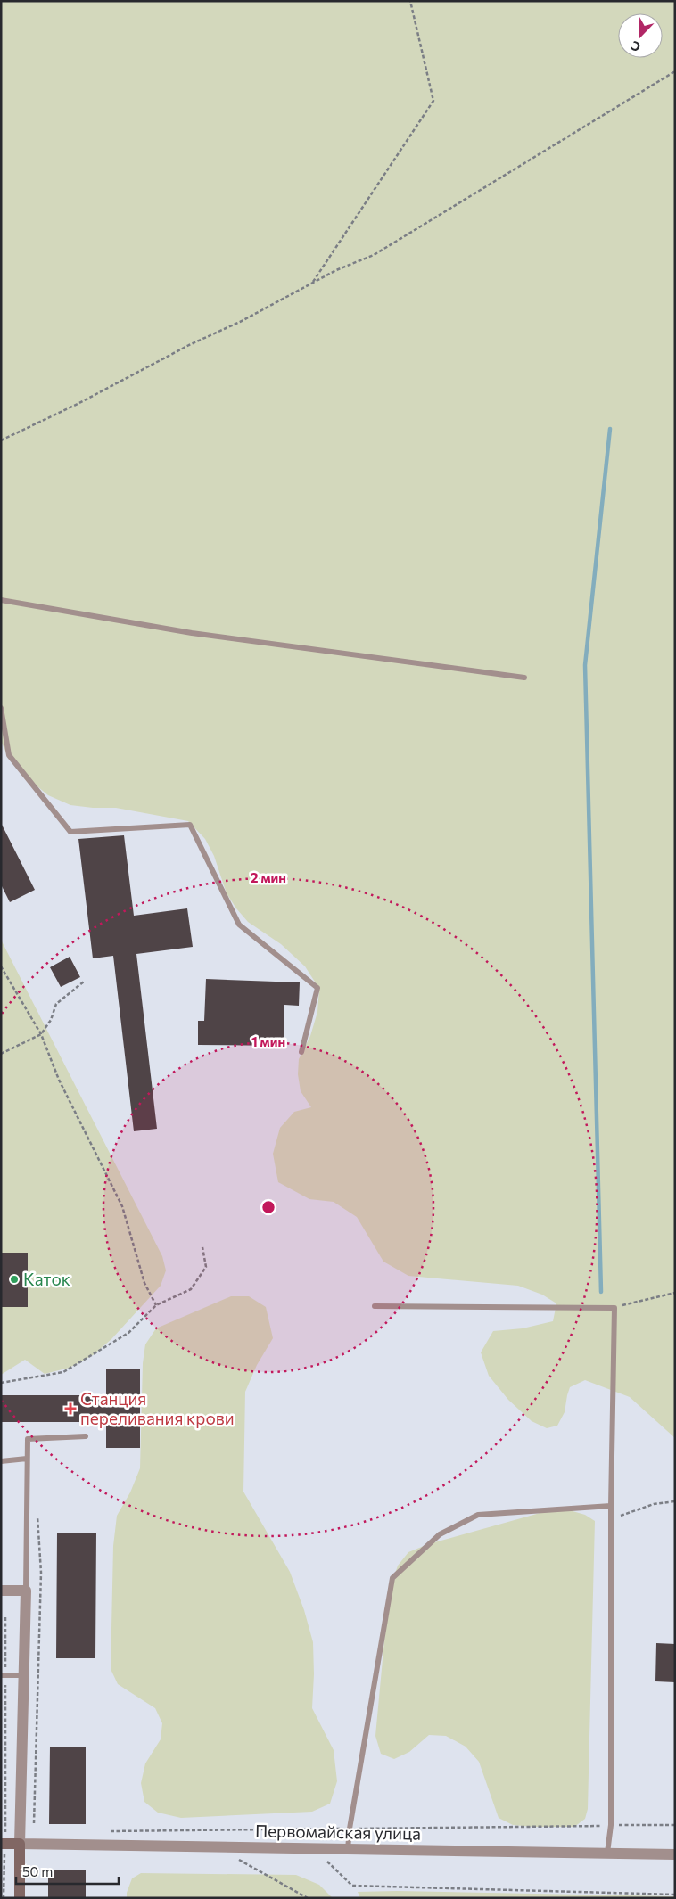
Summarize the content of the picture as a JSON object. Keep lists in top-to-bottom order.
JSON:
{
  "streets": {
    "main road": ["Первомайская улица"]
  },
  "places": {
    "other": ["Каток"],
    "health": ["Станция переливания крови"]
  },
  "scale_bar": "50 m",
  "north": "bottom left",
  "rings": ["2 мин", "1 мин"]
}
